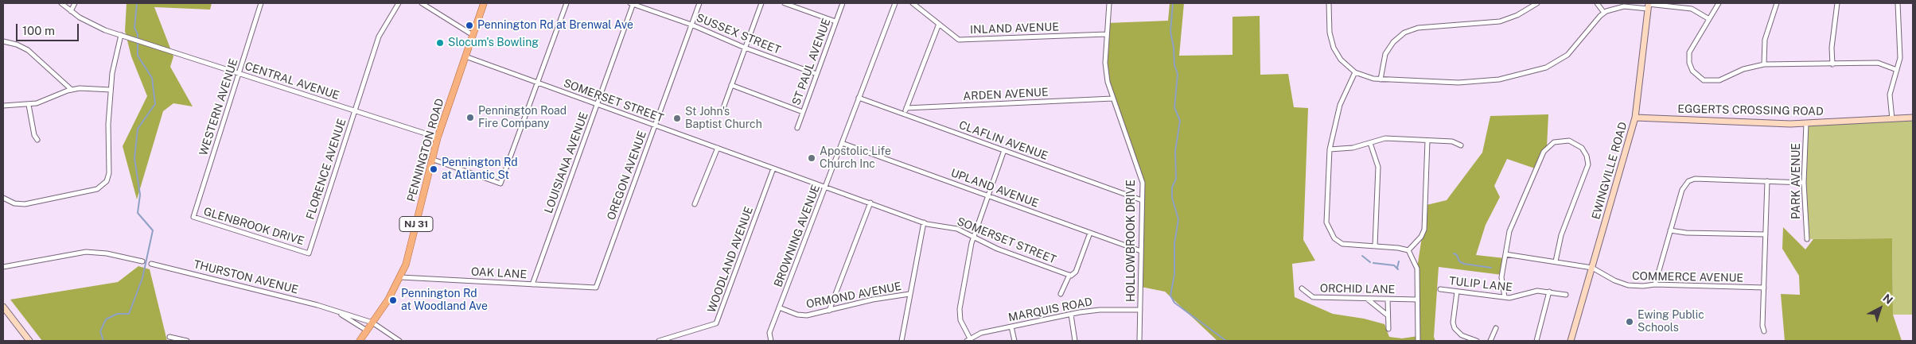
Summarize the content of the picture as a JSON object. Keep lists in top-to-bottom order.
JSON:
{
  "streets": {
    "main road": [
      "EGGERTS CROSSING ROAD",
      "PENNINGTON ROAD",
      "EWINGVILLE ROAD",
      "NJ 31"
    ],
    "street": [
      "INLAND AVENUE",
      "SUSSEX STREET",
      "ST PAUL AVENUE",
      "CENTRAL AVENUE",
      "ARDEN AVENUE",
      "SOMERSET STREET",
      "WESTERN AVENUE",
      "CLAFLIN AVENUE",
      "LOUISIANA AVENUE",
      "FLORENCE AVENUE",
      "OREGON AVENUE",
      "PARK AVENUE",
      "UPLAND AVENUE",
      "GLENBROOK DRIVE",
      "BROWNING AVENUE",
      "HOLLOWBROOK DRIVE",
      "WOODLAND AVENUE",
      "OAK LANE",
      "THURSTON AVENUE",
      "COMMERCE AVENUE",
      "TULIP LANE",
      "ORCHID LANE",
      "ORMOND AVENUE",
      "MARQUIS ROAD"
    ]
  },
  "crossings": [
    ["INLAND AVENUE", "HOLLOWBROOK DRIVE"],
    ["SUSSEX STREET", "ST PAUL AVENUE"],
    ["SUSSEX STREET", "LOUISIANA AVENUE"],
    ["SUSSEX STREET", "OREGON AVENUE"],
    ["CENTRAL AVENUE", "WESTERN AVENUE"],
    ["CENTRAL AVENUE", "PENNINGTON ROAD"],
    ["CENTRAL AVENUE", "FLORENCE AVENUE"],
    ["ARDEN AVENUE", "HOLLOWBROOK DRIVE"],
    ["SOMERSET STREET", "PENNINGTON ROAD"],
    ["SOMERSET STREET", "LOUISIANA AVENUE"],
    ["SOMERSET STREET", "OREGON AVENUE"],
    ["SOMERSET STREET", "BROWNING AVENUE"],
    ["SOMERSET STREET", "WOODLAND AVENUE"],
    ["WESTERN AVENUE", "GLENBROOK DRIVE"],
    ["EGGERTS CROSSING ROAD", "EWINGVILLE ROAD"],
    ["EGGERTS CROSSING ROAD", "PARK AVENUE"],
    ["CLAFLIN AVENUE", "BROWNING AVENUE"],
    ["CLAFLIN AVENUE", "HOLLOWBROOK DRIVE"],
    ["PENNINGTON ROAD", "OAK LANE"],
    ["PENNINGTON ROAD", "THURSTON AVENUE"],
    ["LOUISIANA AVENUE", "OAK LANE"],
    ["FLORENCE AVENUE", "GLENBROOK DRIVE"],
    ["EWINGVILLE ROAD", "COMMERCE AVENUE"],
    ["OREGON AVENUE", "OAK LANE"],
    ["UPLAND AVENUE", "BROWNING AVENUE"],
    ["UPLAND AVENUE", "HOLLOWBROOK DRIVE"],
    ["BROWNING AVENUE", "ORMOND AVENUE"],
    ["HOLLOWBROOK DRIVE", "MARQUIS ROAD"]
  ],
  "places": [
    "Pennington Rd at Brenwal Ave",
    "Slocum's Bowling",
    "Pennington Road Fire Company",
    "St John's Baptist Church",
    "Apostolic Life Church Inc",
    "Pennington Rd at Atlantic St",
    "Pennington Rd at Woodland Ave",
    "Ewing Public Schools"
  ],
  "scale_bar": "100 m",
  "north": "top right"
}
